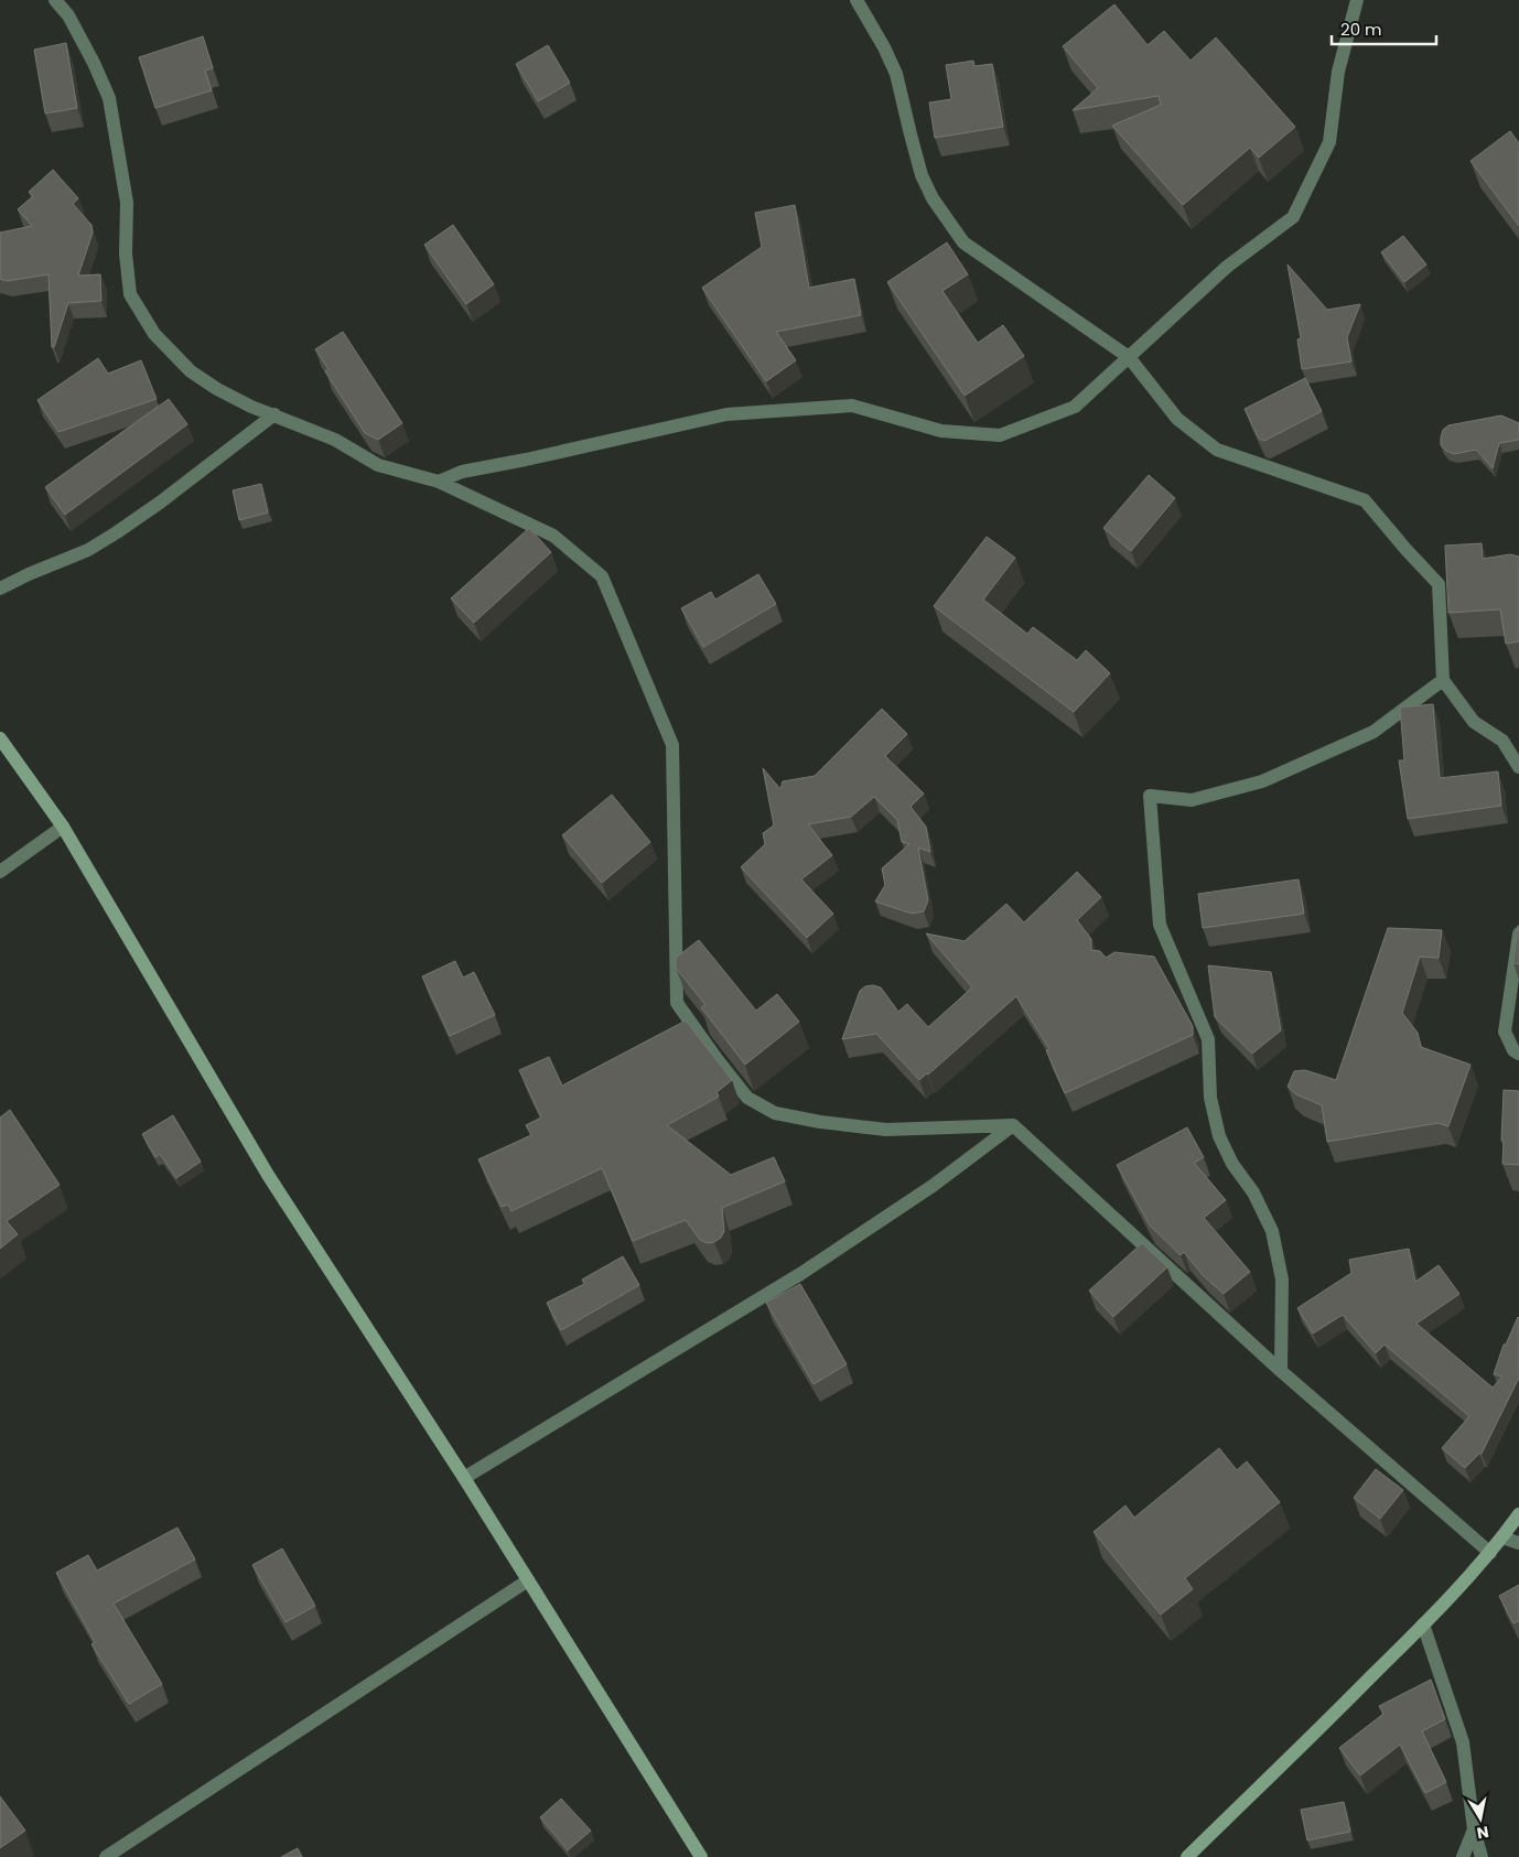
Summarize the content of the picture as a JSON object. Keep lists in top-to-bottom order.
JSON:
{
  "scale_bar": "20 m",
  "north": "bottom"
}
